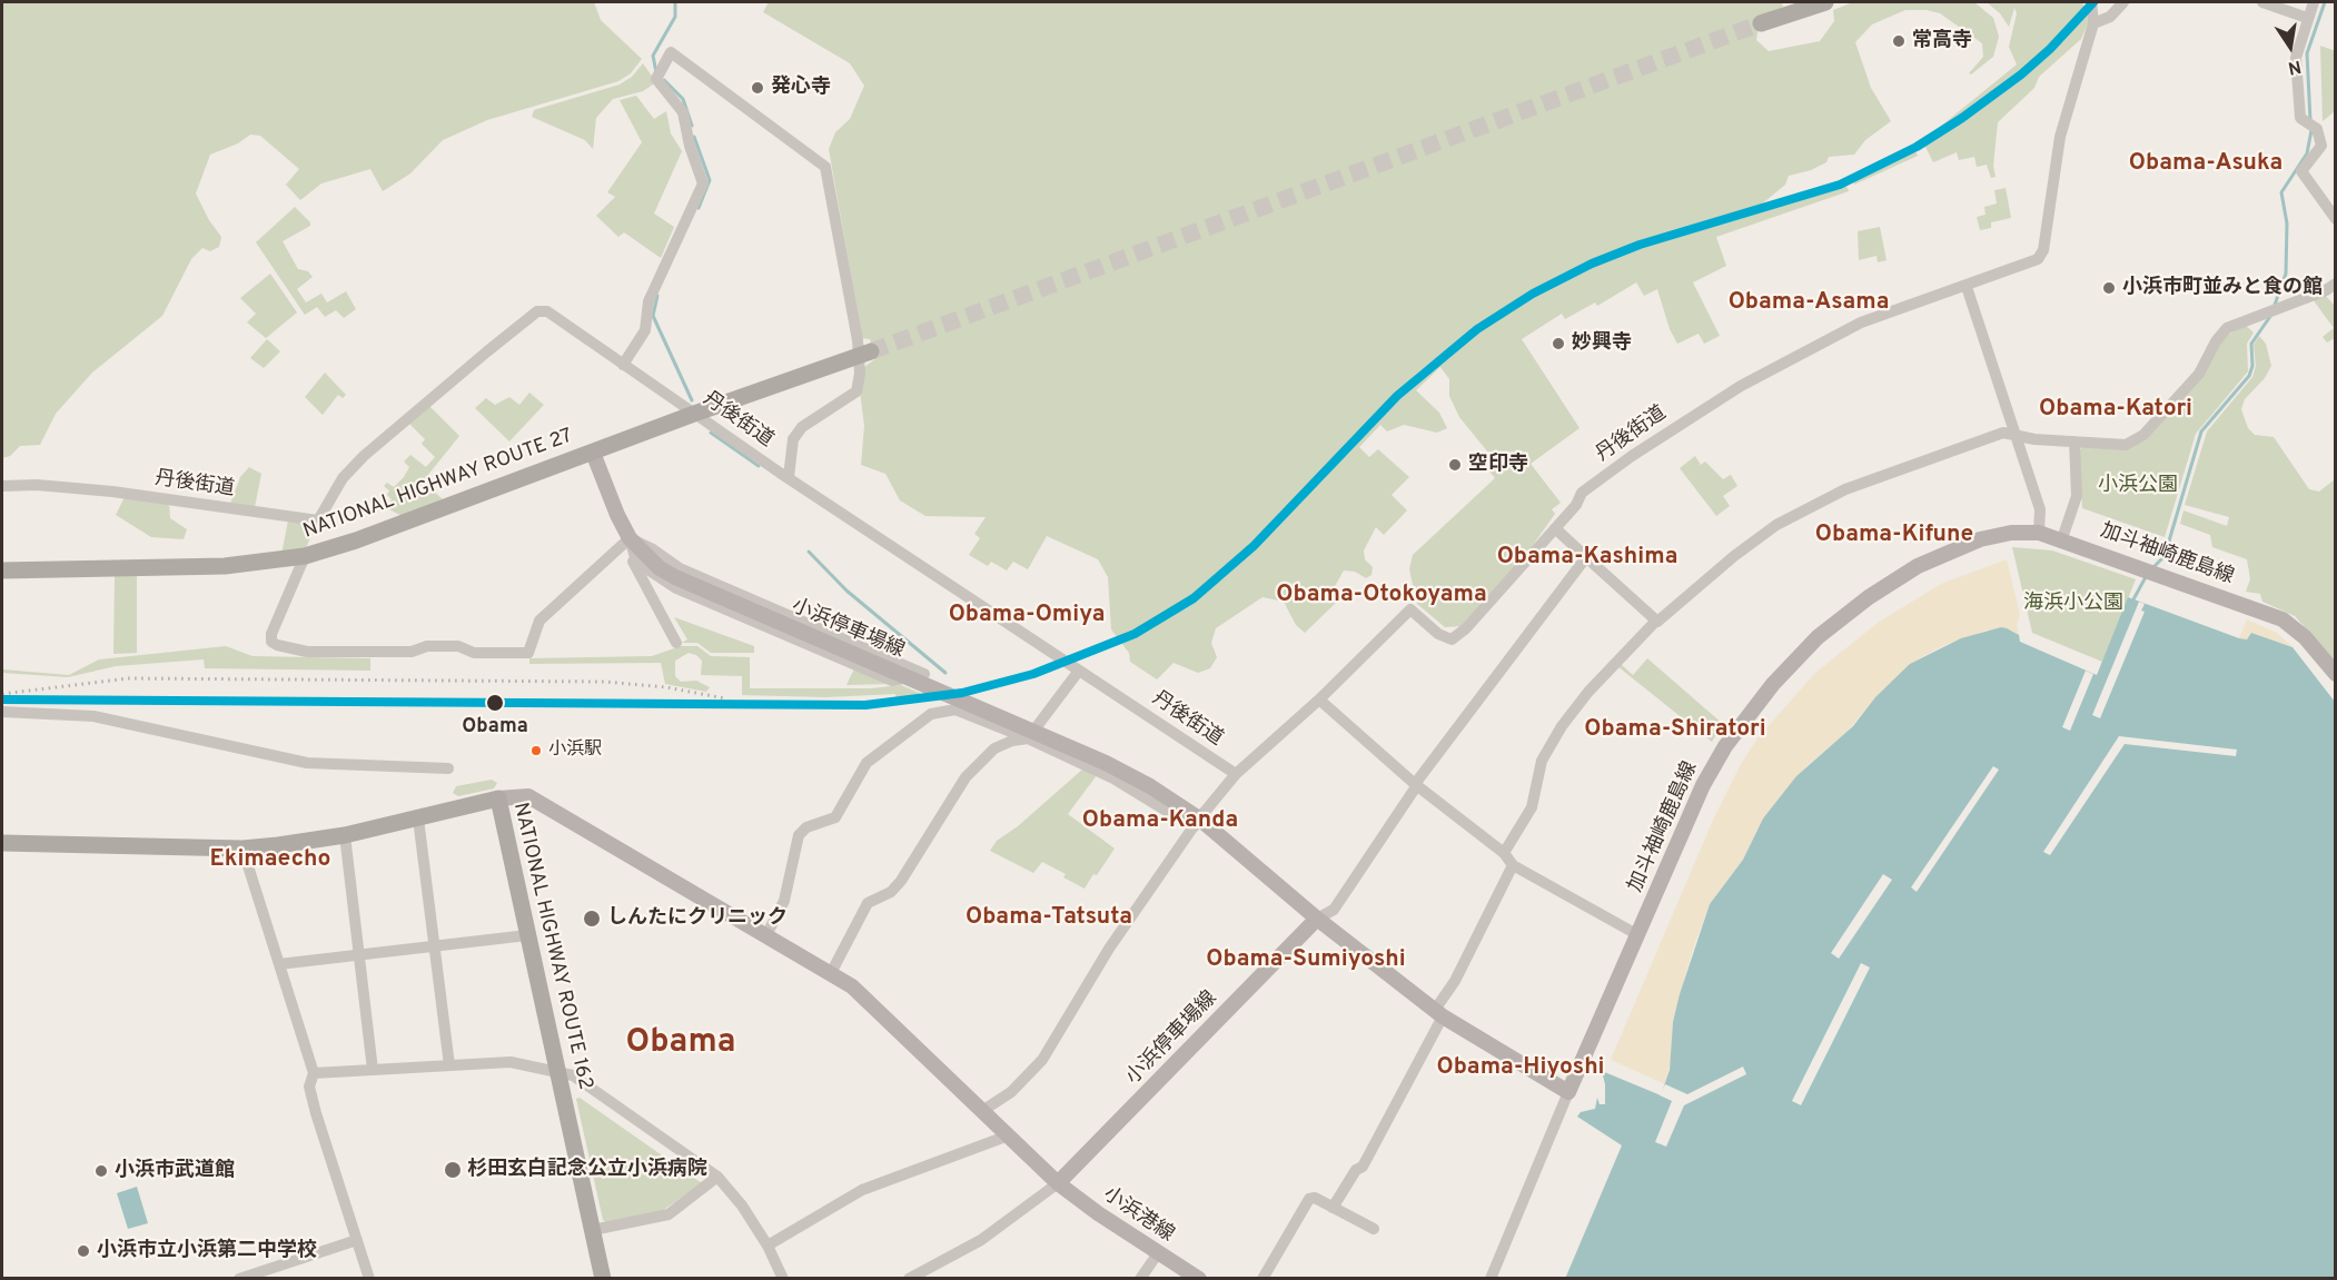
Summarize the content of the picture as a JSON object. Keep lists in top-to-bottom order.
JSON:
{
  "streets": {
    "highway": ["NATIONAL HIGHWAY ROUTE 27", "NATIONAL HIGHWAY ROUTE 162"],
    "main road": ["加斗袖崎鹿島線", "小浜停車場線", "小浜港線"],
    "street": ["丹後街道"]
  },
  "crossings": [
    ["丹後街道", "NATIONAL HIGHWAY ROUTE 27"],
    ["NATIONAL HIGHWAY ROUTE 27", "小浜停車場線"],
    ["小浜停車場線", "小浜港線"]
  ],
  "districts": [
    "Obama-Asuka",
    "Obama-Asama",
    "Obama-Katori",
    "Obama-Kifune",
    "Obama-Kashima",
    "Obama-Otokoyama",
    "Obama-Omiya",
    "Obama-Shiratori",
    "Obama-Kanda",
    "Ekimaecho",
    "Obama-Tatsuta",
    "Obama-Sumiyoshi",
    "Obama",
    "Obama-Hiyoshi"
  ],
  "parks": ["小浜公園", "海浜小公園"],
  "places": [
    "常高寺",
    "発心寺",
    "小浜市町並みと食の館",
    "妙興寺",
    "空印寺",
    "Obama",
    "小浜駅",
    "しんたにクリニック",
    "杉田玄白記念公立小浜病院",
    "小浜市武道館",
    "小浜市立小浜第二中学校"
  ],
  "north": "bottom"
}
